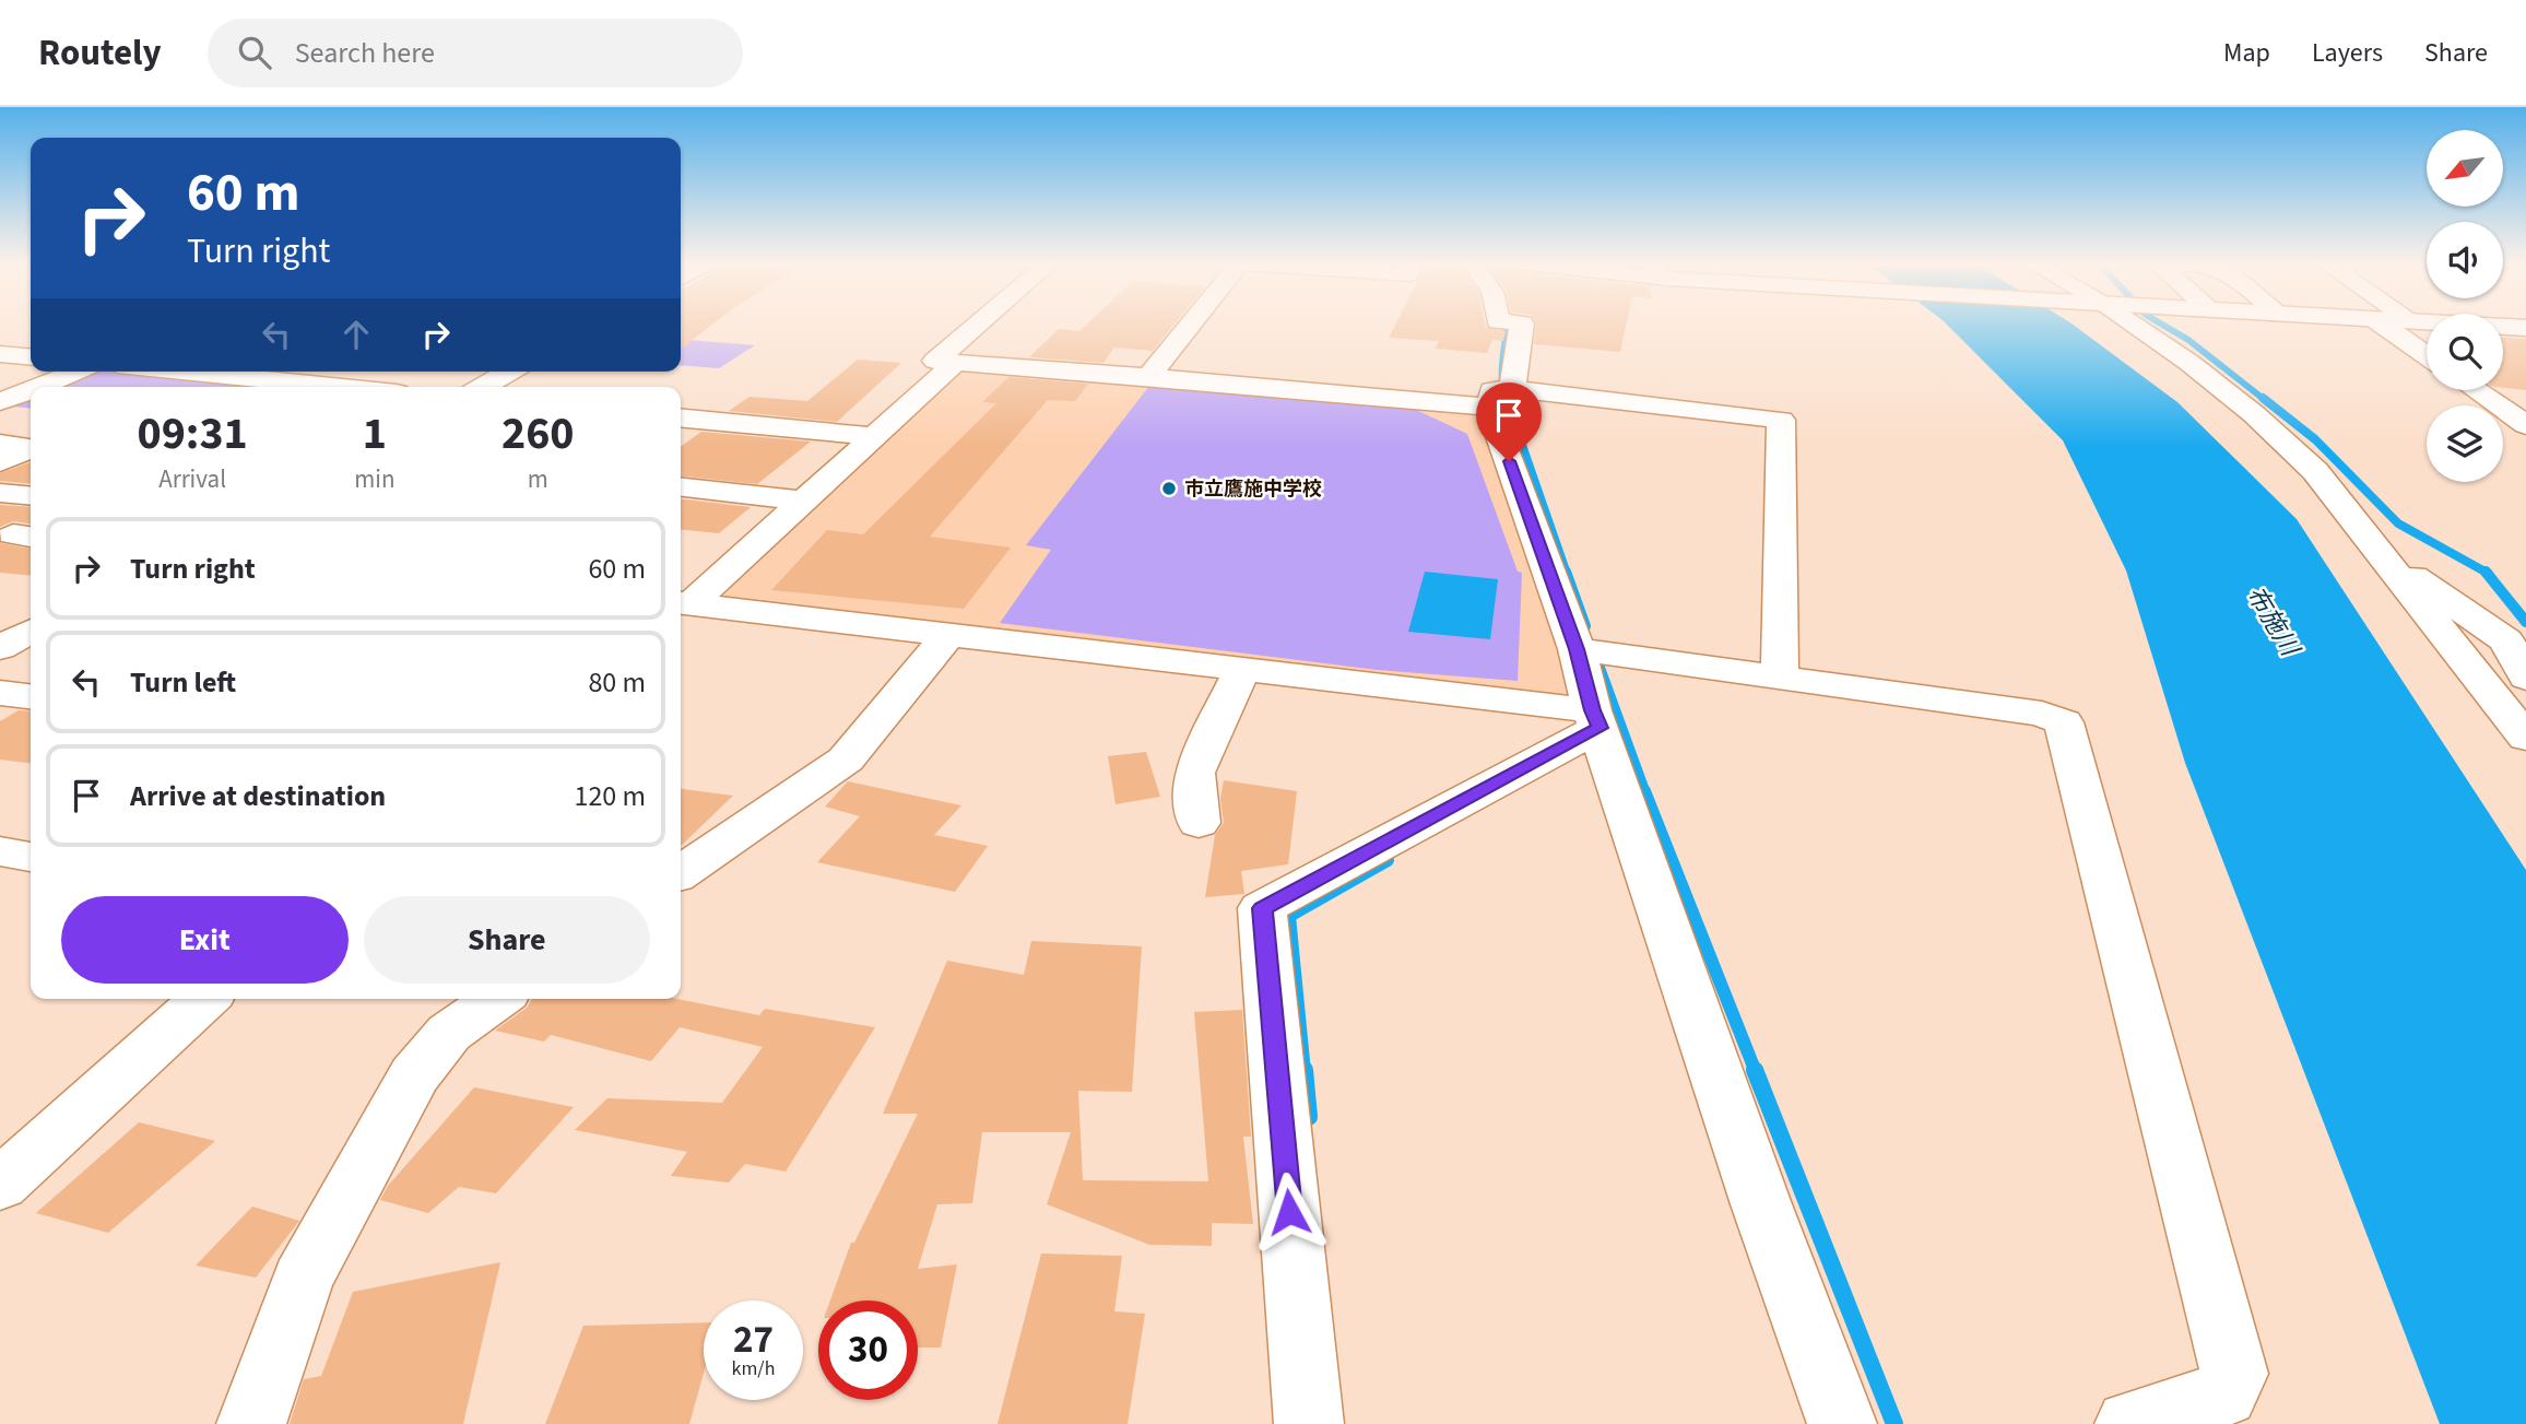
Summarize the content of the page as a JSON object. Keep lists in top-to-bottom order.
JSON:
{
  "water": ["布施川"],
  "places": ["市立鷹施中学校"],
  "north": "bottom left",
  "page": {
    "header": "Routely",
    "search": "Search here",
    "nav": ["Map", "Layers", "Share"],
    "turn": ["60 m", "Turn right"],
    "eta": [
      "09:31",
      "Arrival",
      "1",
      "min",
      "260",
      "m"
    ],
    "list": [
      {
        "name": "Turn right",
        "value": "60 m"
      },
      {
        "name": "Turn left",
        "value": "80 m"
      },
      {
        "name": "Arrive at destination",
        "value": "120 m"
      }
    ],
    "buttons": ["Exit", "Share"],
    "speed": "27 km/h",
    "limit": "30"
  }
}
